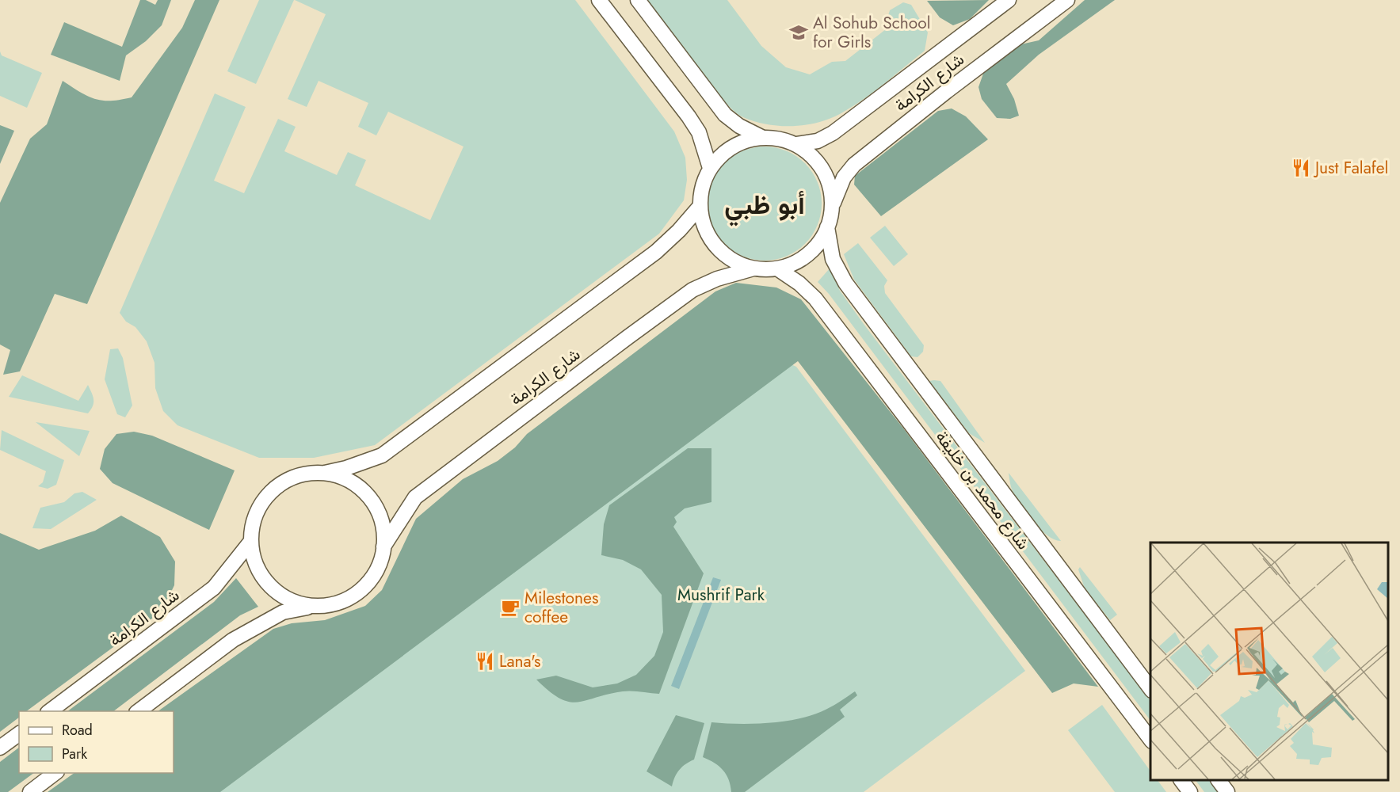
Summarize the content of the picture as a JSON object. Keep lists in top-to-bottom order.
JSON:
{
  "streets": {
    "main road": ["شارع الكرامة", "شارع محمد بن خليفة"]
  },
  "crossings": [
    ["شارع الكرامة", "شارع محمد بن خليفة"]
  ],
  "districts": ["أبو ظبي"],
  "parks": ["Mushrif Park"],
  "places": {
    "school or university": ["Al Sohub School for Girls"],
    "restaurant": ["Just Falafel", "Lana's"],
    "cafe": ["Milestones coffee"]
  },
  "legend": ["Road", "Park"]
}
